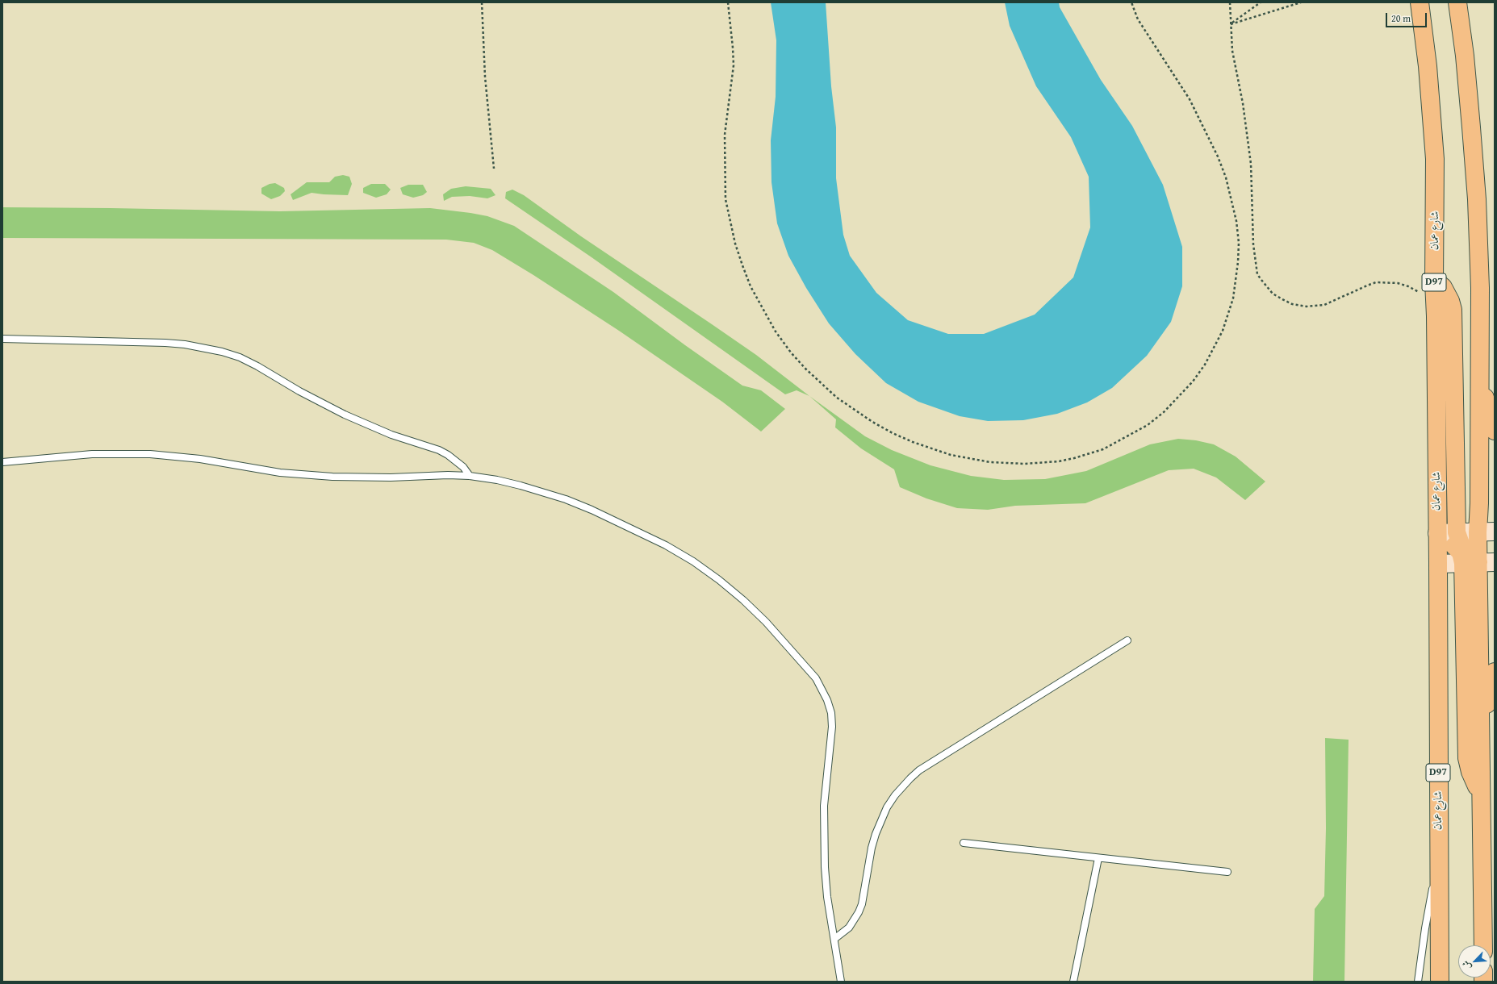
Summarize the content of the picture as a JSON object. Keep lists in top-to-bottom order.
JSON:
{
  "streets": {
    "main road": ["شارع عمان", "D97"]
  },
  "scale_bar": "20 m",
  "north": "bottom left"
}
